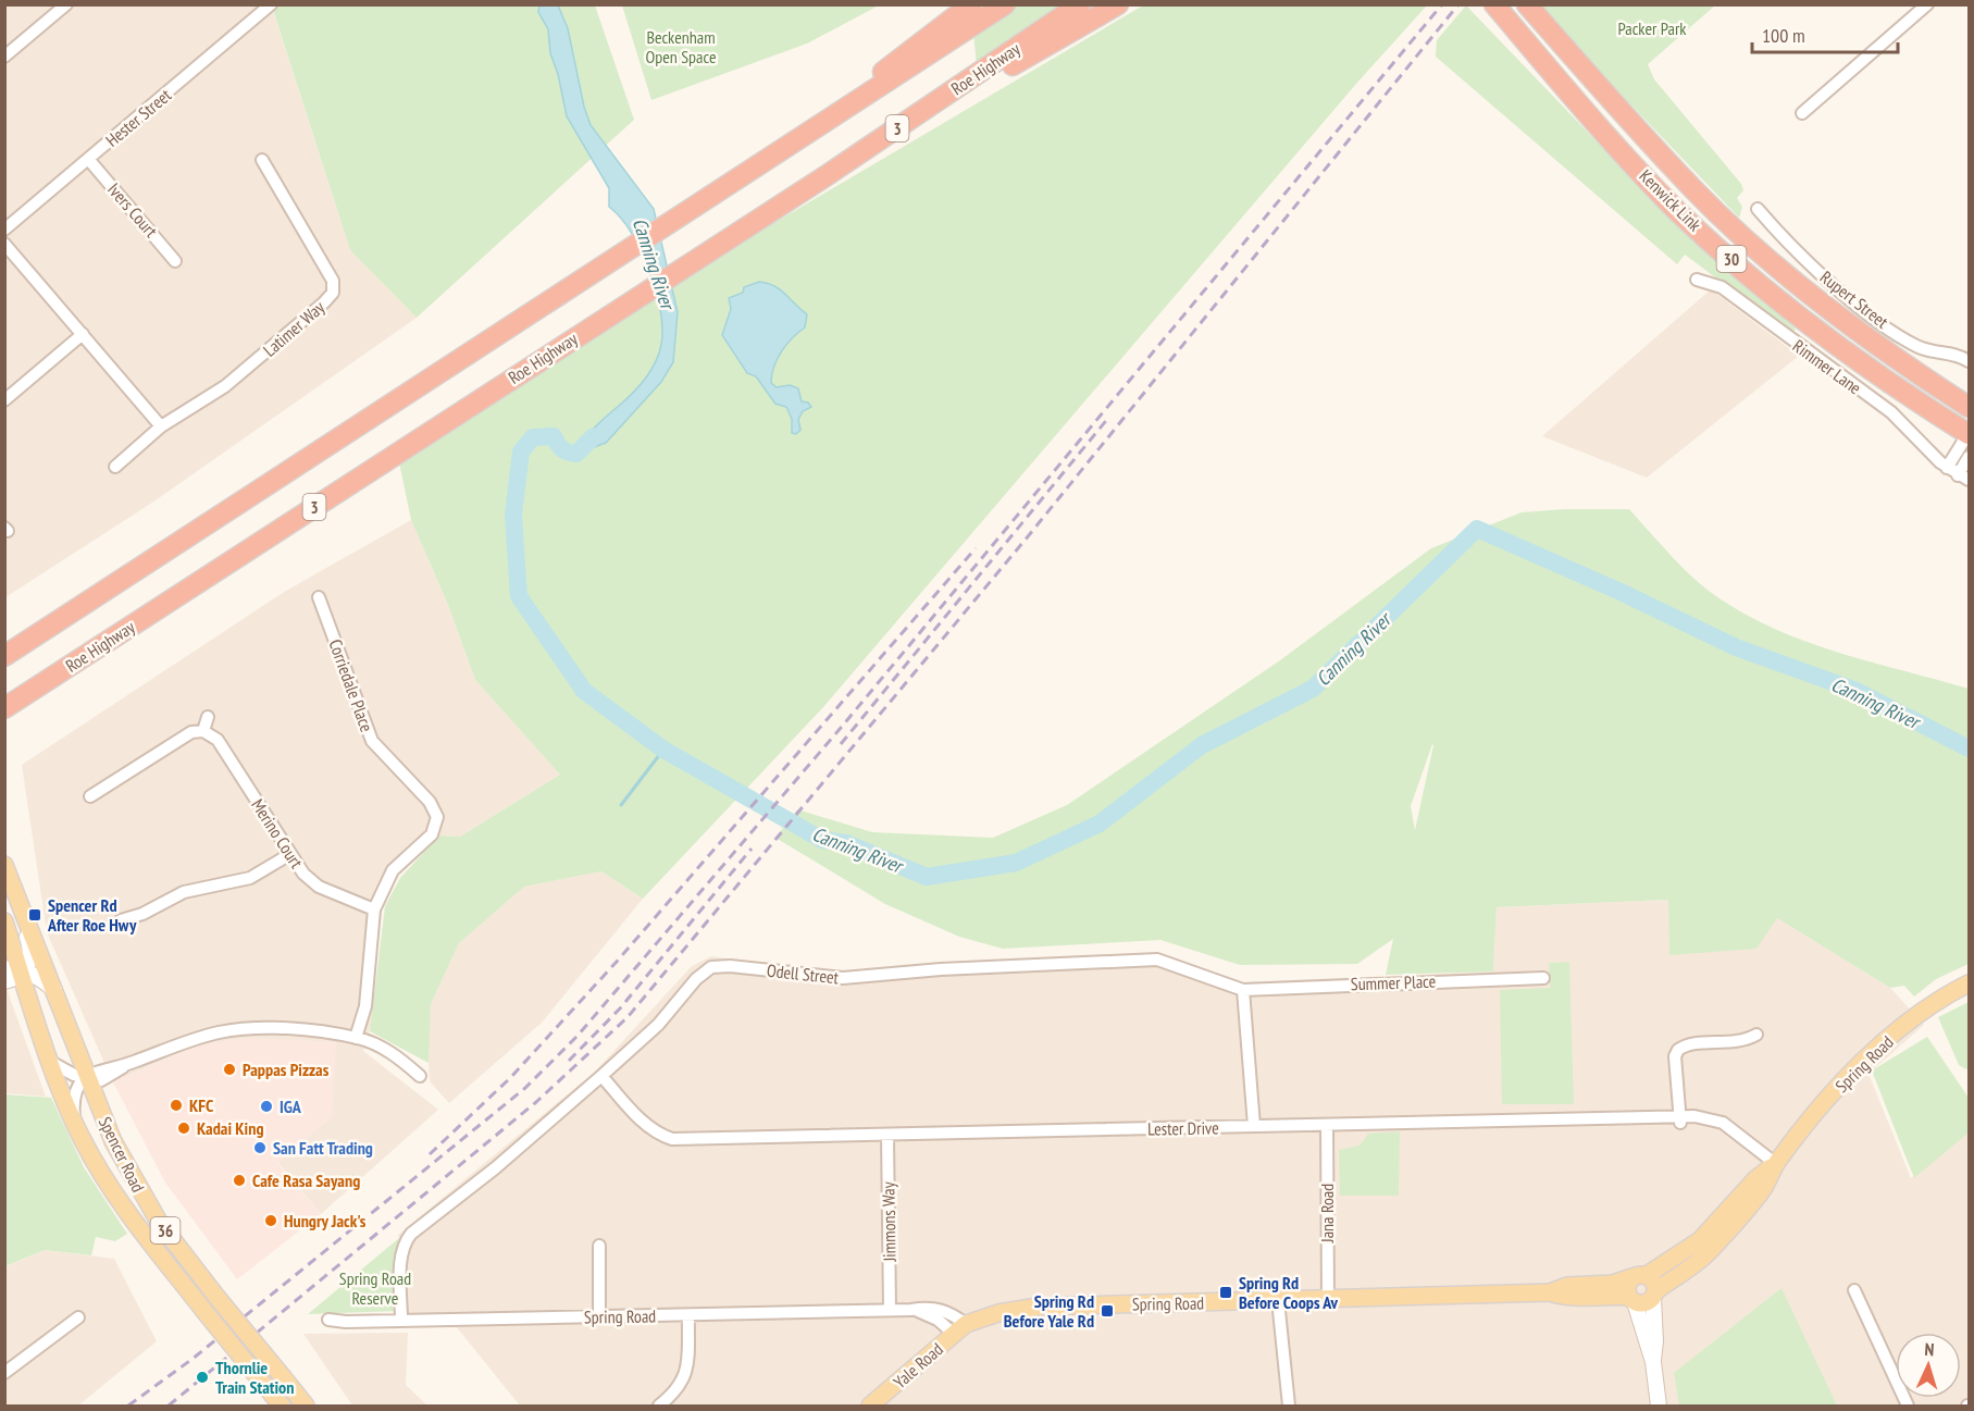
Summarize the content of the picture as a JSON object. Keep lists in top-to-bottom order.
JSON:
{
  "streets": {
    "highway": [
      "Roe Highway",
      "3",
      "Kenwick Link",
      "30"
    ],
    "main road": [
      "Spring Road",
      "Spencer Road",
      "36",
      "Yale Road"
    ],
    "street": [
      "Hester Street",
      "Ivers Court",
      "Rupert Street",
      "Latimer Way",
      "Rimmer Lane",
      "Corriedale Place",
      "Merino Court",
      "Odell Street",
      "Summer Place",
      "Lester Drive",
      "Jana Road",
      "Jimmons Way"
    ]
  },
  "crossings": [
    ["Hester Street", "Ivers Court"],
    ["Corriedale Place", "Merino Court"],
    ["Odell Street", "Summer Place"],
    ["Odell Street", "Spring Road"],
    ["Odell Street", "Lester Drive"],
    ["Spring Road", "Lester Drive"],
    ["Spring Road", "Jana Road"],
    ["Spring Road", "Jimmons Way"],
    ["Spring Road", "Yale Road"],
    ["Lester Drive", "Jana Road"],
    ["Lester Drive", "Jimmons Way"]
  ],
  "water": ["Canning River"],
  "parks": ["Packer Park", "Beckenham Open Space", "Spring Road Reserve"],
  "places": {
    "transit": ["Spencer Rd After Roe Hwy", "Spring Rd Before Coops Av", "Spring Rd Before Yale Rd"],
    "other": [
      "Pappas Pizzas",
      "KFC",
      "IGA",
      "Kadai King",
      "San Fatt Trading",
      "Cafe Rasa Sayang",
      "Hungry Jack's",
      "Thornlie Train Station"
    ]
  },
  "scale_bar": "100 m",
  "north": "top"
}
